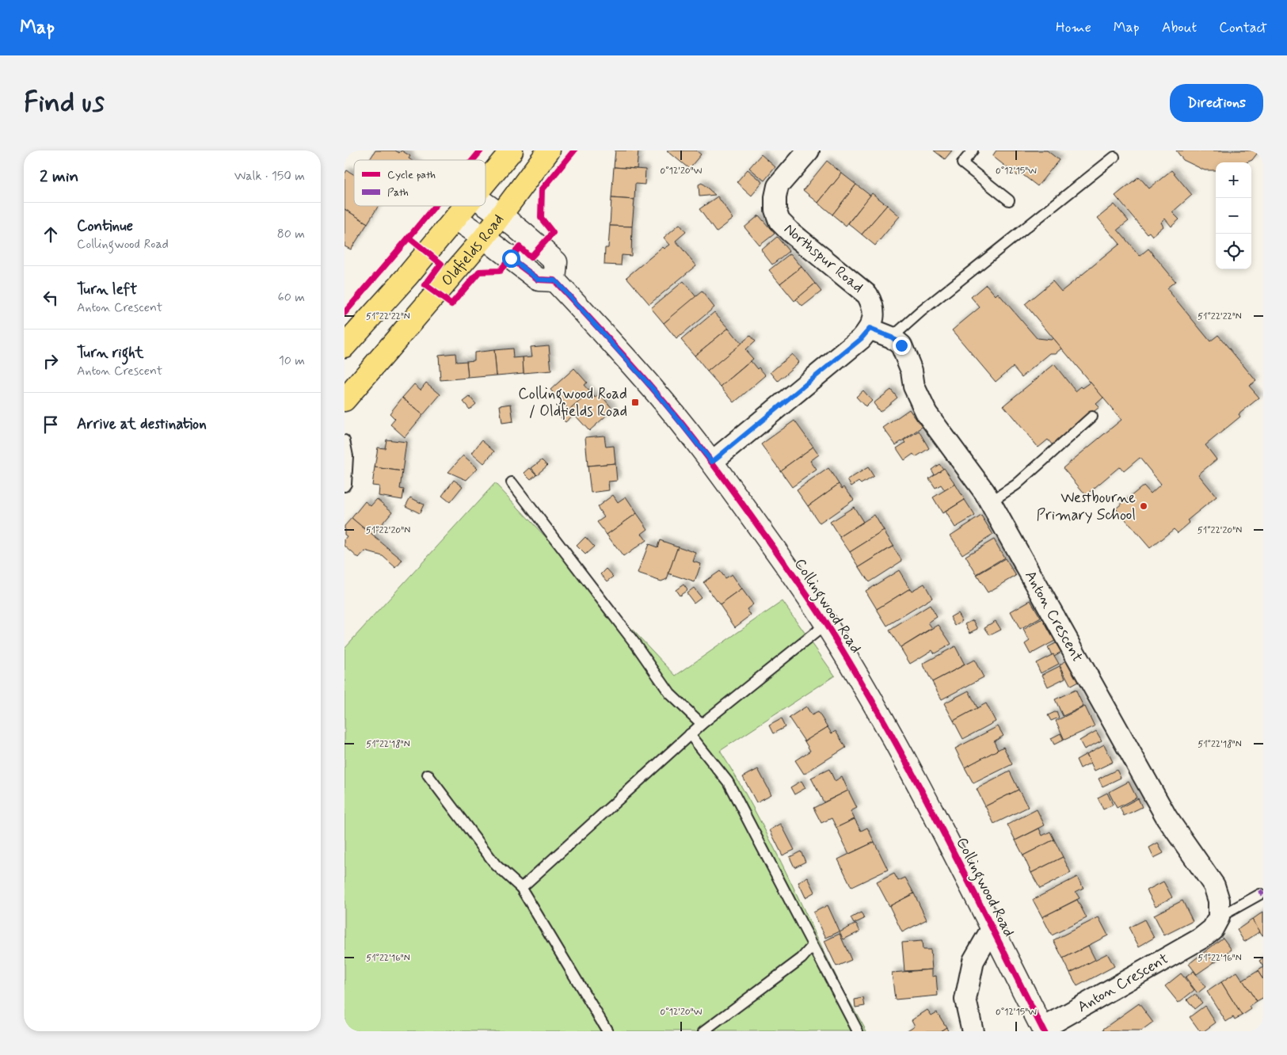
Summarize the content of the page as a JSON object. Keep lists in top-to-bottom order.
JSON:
{
  "streets": {
    "highway": ["Oldfields Road"],
    "street": ["Northspur Road", "Collingwood Road", "Anton Crescent"]
  },
  "crossings": [
    ["Northspur Road", "Anton Crescent"],
    ["Collingwood Road", "Anton Crescent"]
  ],
  "places": {
    "transit": ["Collingwood Road / Oldfields Road"],
    "other": ["Westbourne Primary School"]
  },
  "legend": ["Cycle path", "Path"],
  "page": {
    "header": "Map",
    "nav": [
      "Home",
      "Map",
      "About",
      "Contact"
    ],
    "buttons": "Directions",
    "title": "Find us",
    "heading": ["2 min", "Walk · 150 m"],
    "map_buttons": ["+", "−"],
    "list": [
      ["Continue", "Collingwood Road", "80 m"],
      ["Turn left", "Anton Crescent", "60 m"],
      ["Turn right", "Anton Crescent", "10 m"],
      "Arrive at destination"
    ]
  },
  "coordinates": [
    "0°12'20\"W",
    "0°12'15\"W",
    "51°22'22\"N",
    "51°22'20\"N",
    "51°22'18\"N",
    "51°22'16\"N"
  ]
}
